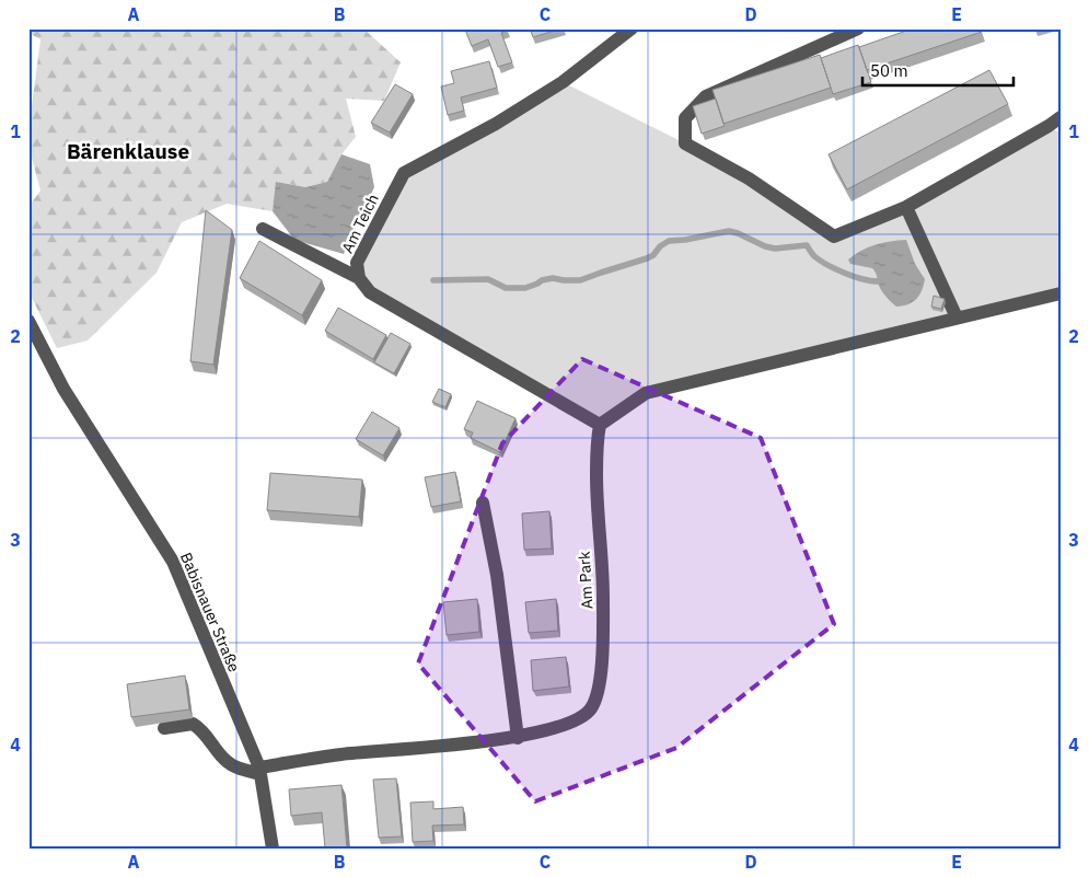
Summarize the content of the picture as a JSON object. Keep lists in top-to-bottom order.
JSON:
{
  "streets": {
    "street": ["Am Teich", "Am Park", "Babisnauer Straße"]
  },
  "crossings": [
    ["Am Teich", "Am Park"],
    ["Am Park", "Babisnauer Straße"]
  ],
  "districts": ["Bärenklause"],
  "scale_bar": "50 m",
  "grid": {
    "columns": [
      "A",
      "B",
      "C",
      "D",
      "E"
    ],
    "rows": [
      "1",
      "2",
      "3",
      "4"
    ]
  }
}
